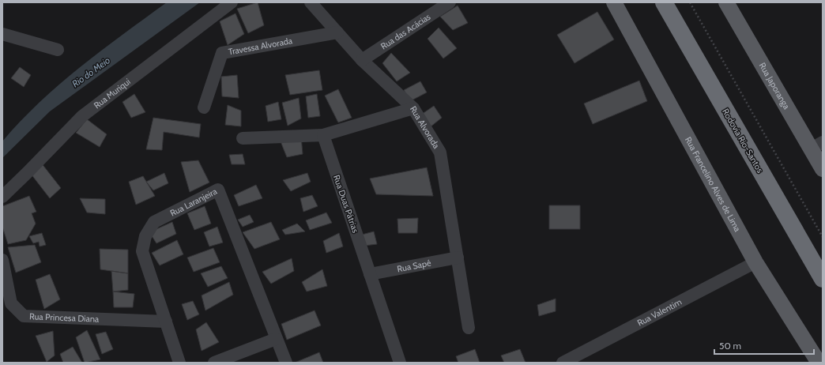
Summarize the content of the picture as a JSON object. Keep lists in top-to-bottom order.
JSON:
{
  "streets": {
    "highway": ["Rodovia Rio-Santos"],
    "main road": ["Rua Japoranga", "Rua Francelino Alves de Lima"],
    "street": [
      "Rua das Acácias",
      "Travessa Alvorada",
      "Rua Muriqui",
      "Rua Alvorada",
      "Rua Laranjeira",
      "Rua Duas Pátrias",
      "Rua Sapé",
      "Rua Valentim",
      "Rua Princesa Diana"
    ]
  },
  "crossings": [
    ["Rua das Acácias", "Rua Alvorada"],
    ["Travessa Alvorada", "Rua Alvorada"],
    ["Rua Alvorada", "Rua Sapé"],
    ["Rua Francelino Alves de Lima", "Rua Valentim"],
    ["Rua Laranjeira", "Rua Princesa Diana"],
    ["Rua Duas Pátrias", "Rua Sapé"]
  ],
  "water": ["Rio do Meio"],
  "scale_bar": "50 m"
}
